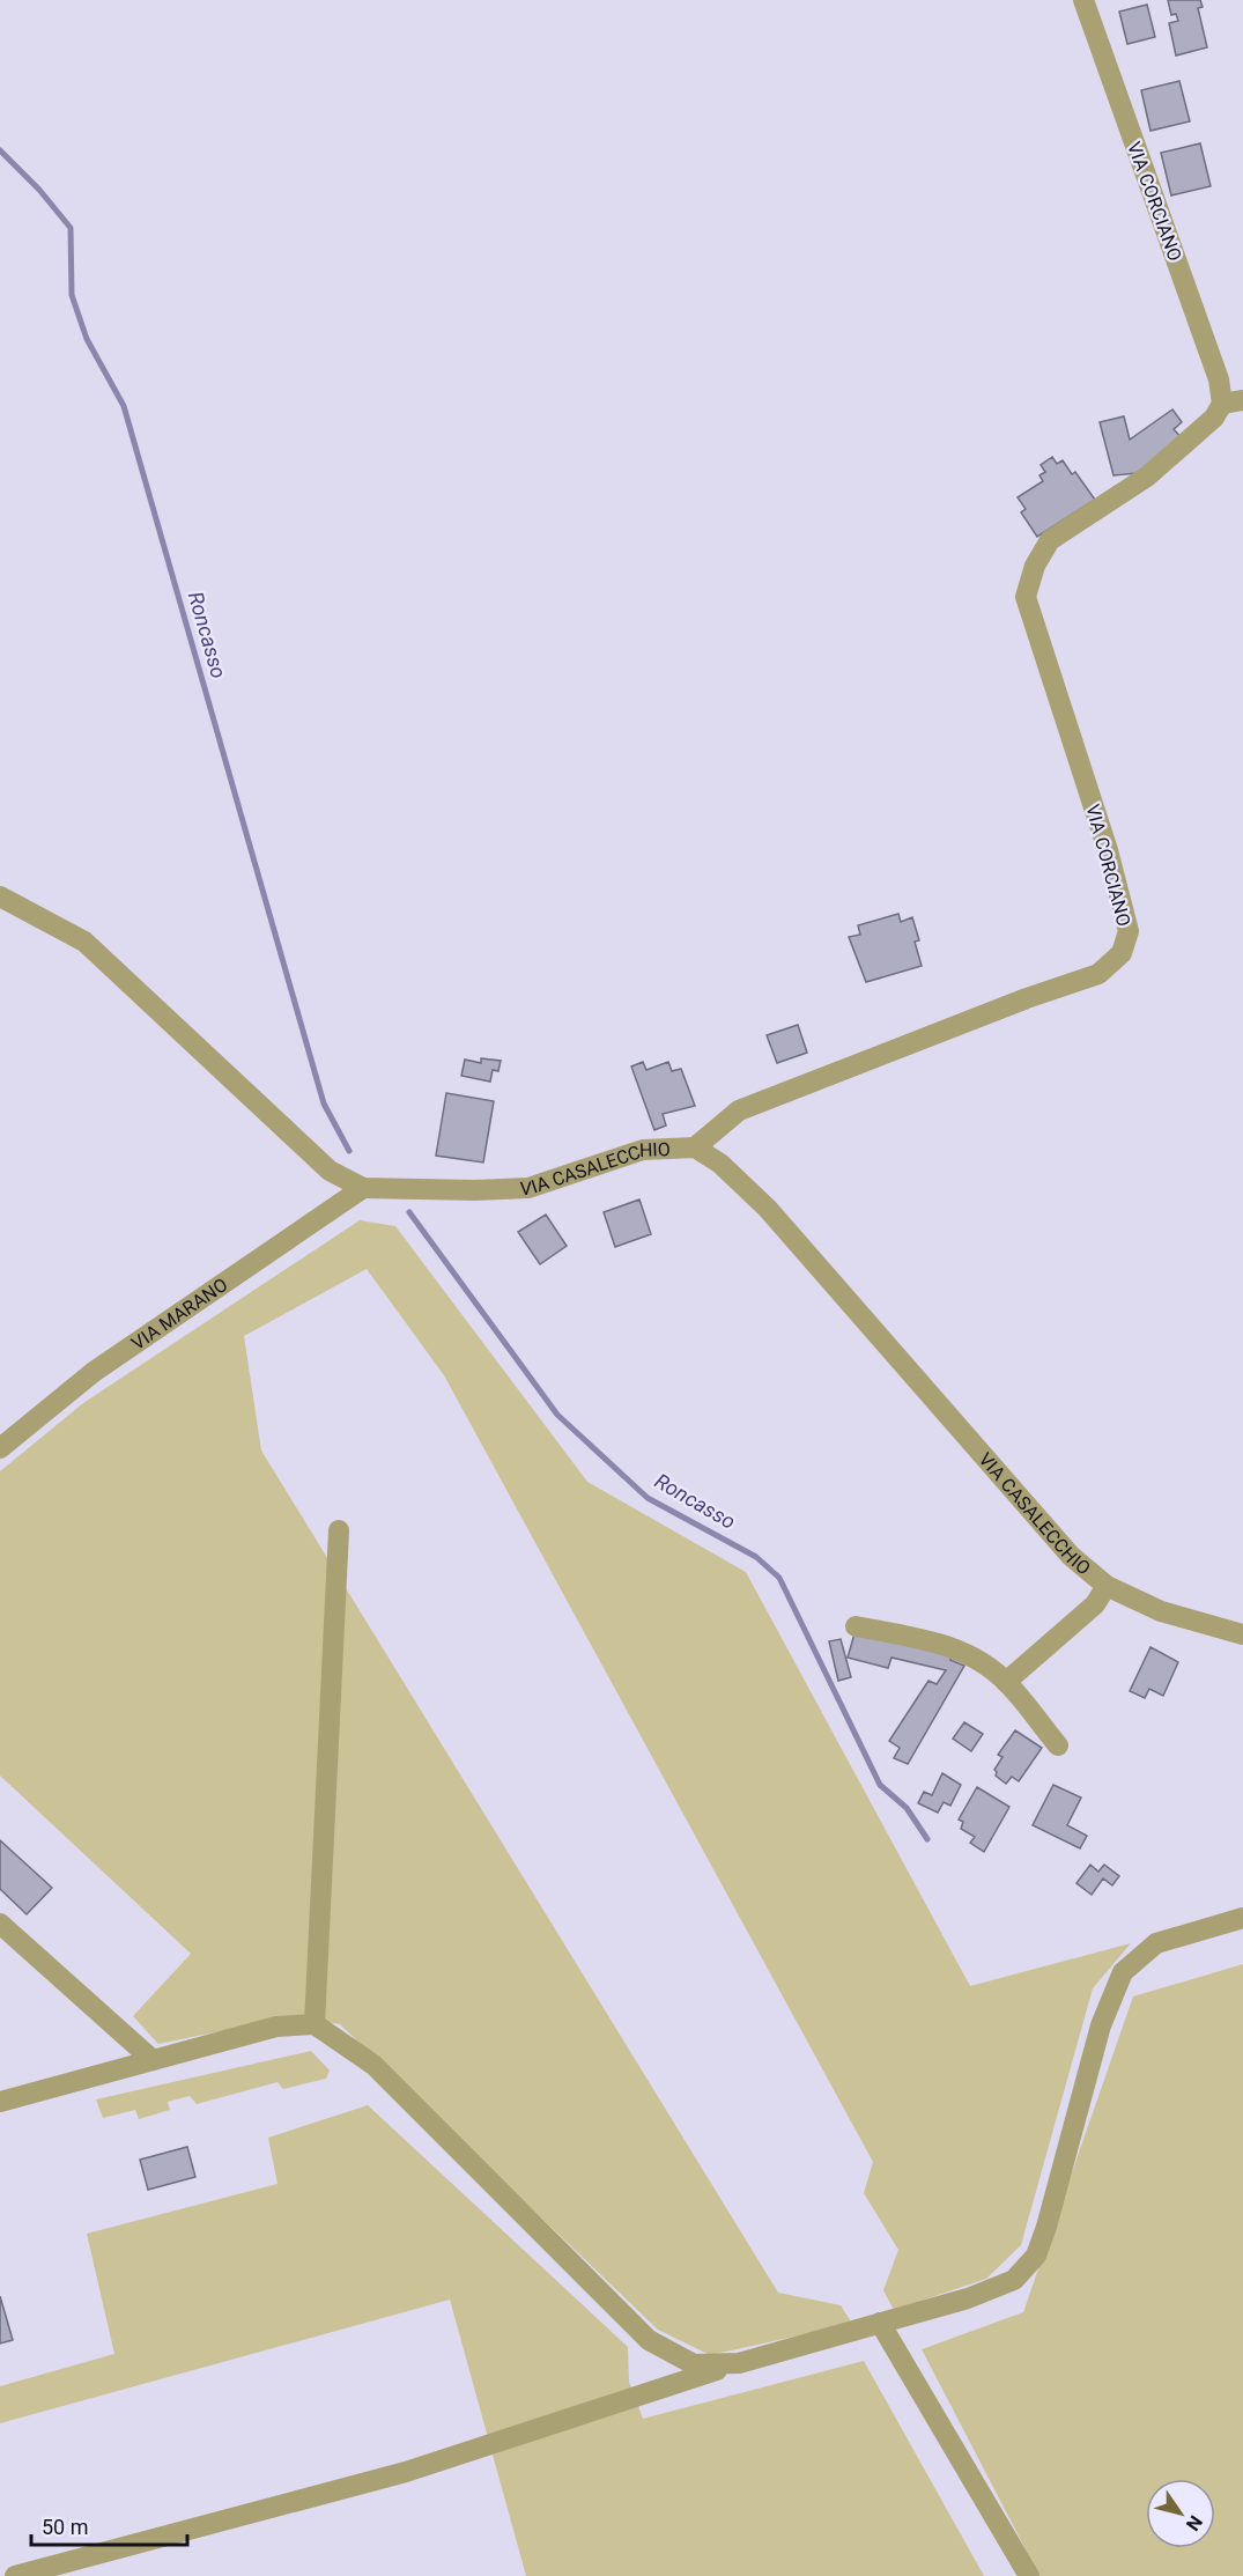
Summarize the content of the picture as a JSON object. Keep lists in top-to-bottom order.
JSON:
{
  "streets": {
    "street": ["VIA CORCIANO", "VIA CASALECCHIO", "VIA MARANO"]
  },
  "crossings": [
    ["VIA CORCIANO", "VIA CASALECCHIO"],
    ["VIA CASALECCHIO", "VIA MARANO"]
  ],
  "water": ["Roncasso"],
  "scale_bar": "50 m",
  "north": "bottom right"
}
